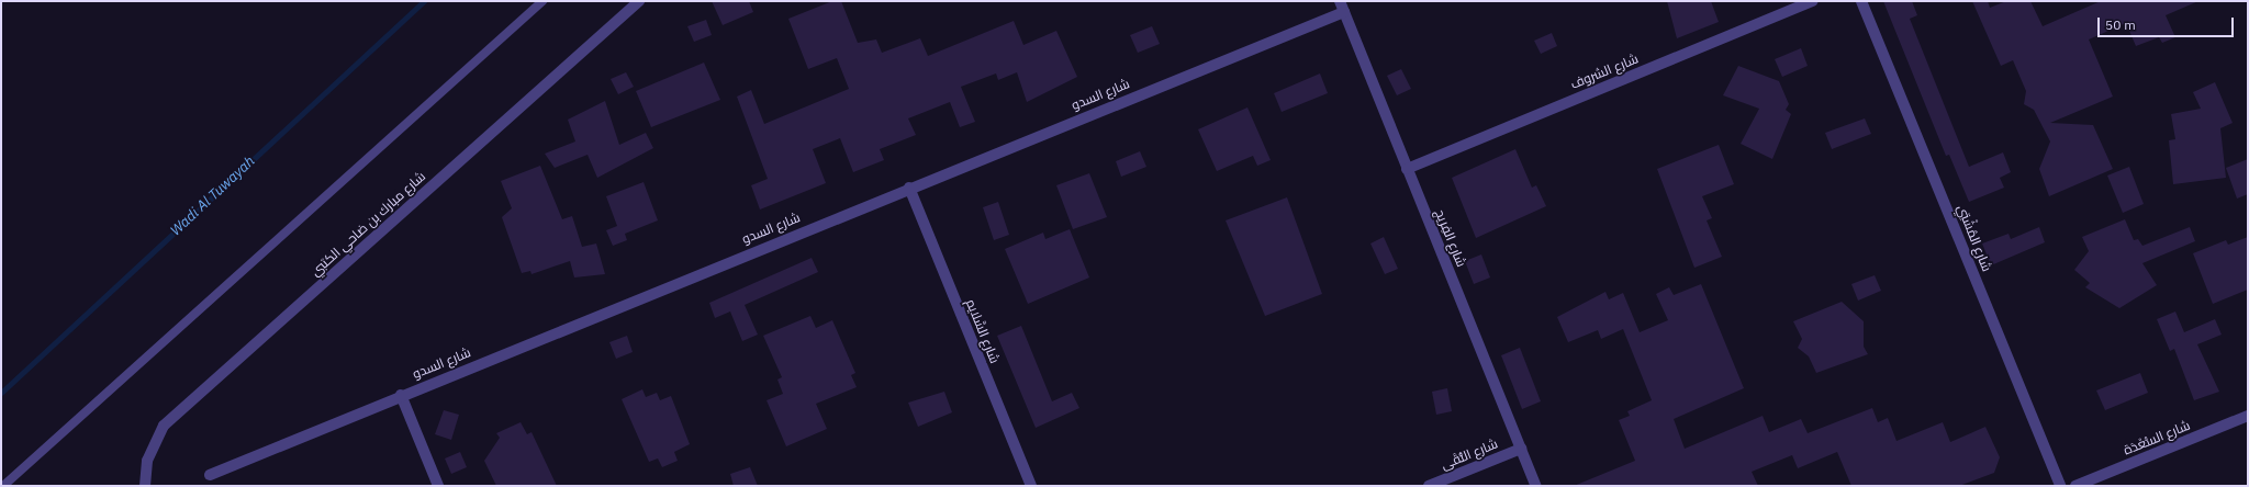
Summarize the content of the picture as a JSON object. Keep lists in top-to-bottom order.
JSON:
{
  "streets": {
    "street": [
      "شارع الشروف",
      "شارع السدو",
      "شارع مبارك بن ضاحي الكتبي",
      "شارع الفِريج",
      "شارع المُشْتِي",
      "شارع السَّلايم",
      "شارع السُّعْدَة",
      "شارع التُّقَى"
    ]
  },
  "crossings": [
    ["شارع الشروف", "شارع الفِريج"],
    ["شارع السدو", "شارع الفِريج"],
    ["شارع السدو", "شارع السَّلايم"],
    ["شارع الفِريج", "شارع التُّقَى"]
  ],
  "water": ["Wadi Al Tuwayah"],
  "scale_bar": "50 m"
}
